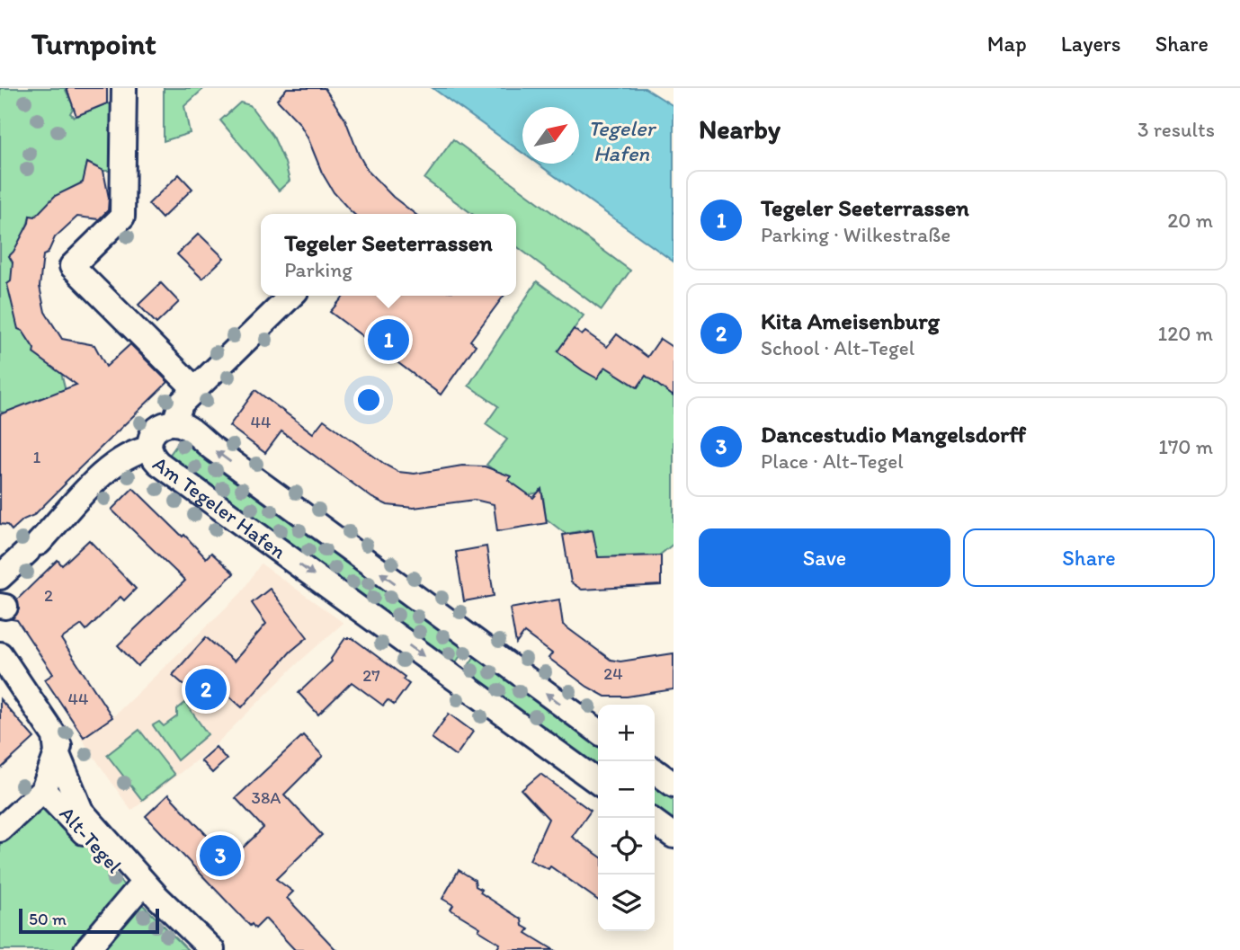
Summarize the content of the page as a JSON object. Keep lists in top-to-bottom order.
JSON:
{
  "streets": {
    "street": ["Am Tegeler Hafen", "Alt-Tegel"]
  },
  "water": ["Tegeler Hafen"],
  "house_numbers": [
    "44",
    "1",
    "2",
    "24",
    "27",
    "44",
    "38A"
  ],
  "scale_bar": "50 m",
  "north": "top right",
  "page": {
    "header": "Turnpoint",
    "nav": ["Map", "Layers", "Share"],
    "heading": ["Nearby", "3 results"],
    "list": [
      {
        "mark": "1",
        "name": "Tegeler Seeterrassen",
        "note": "Parking · Wilkestraße",
        "value": "20 m"
      },
      {
        "mark": "2",
        "name": "Kita Ameisenburg",
        "note": "School · Alt-Tegel",
        "value": "120 m"
      },
      {
        "mark": "3",
        "name": "Dancestudio Mangelsdorff",
        "note": "Place · Alt-Tegel",
        "value": "170 m"
      }
    ],
    "popup": ["Tegeler Seeterrassen", "Parking"],
    "pins": ["1", "2", "3"],
    "buttons": ["Save", "Share"],
    "map_buttons": ["+", "−"],
    "scale": "50 m"
  }
}
